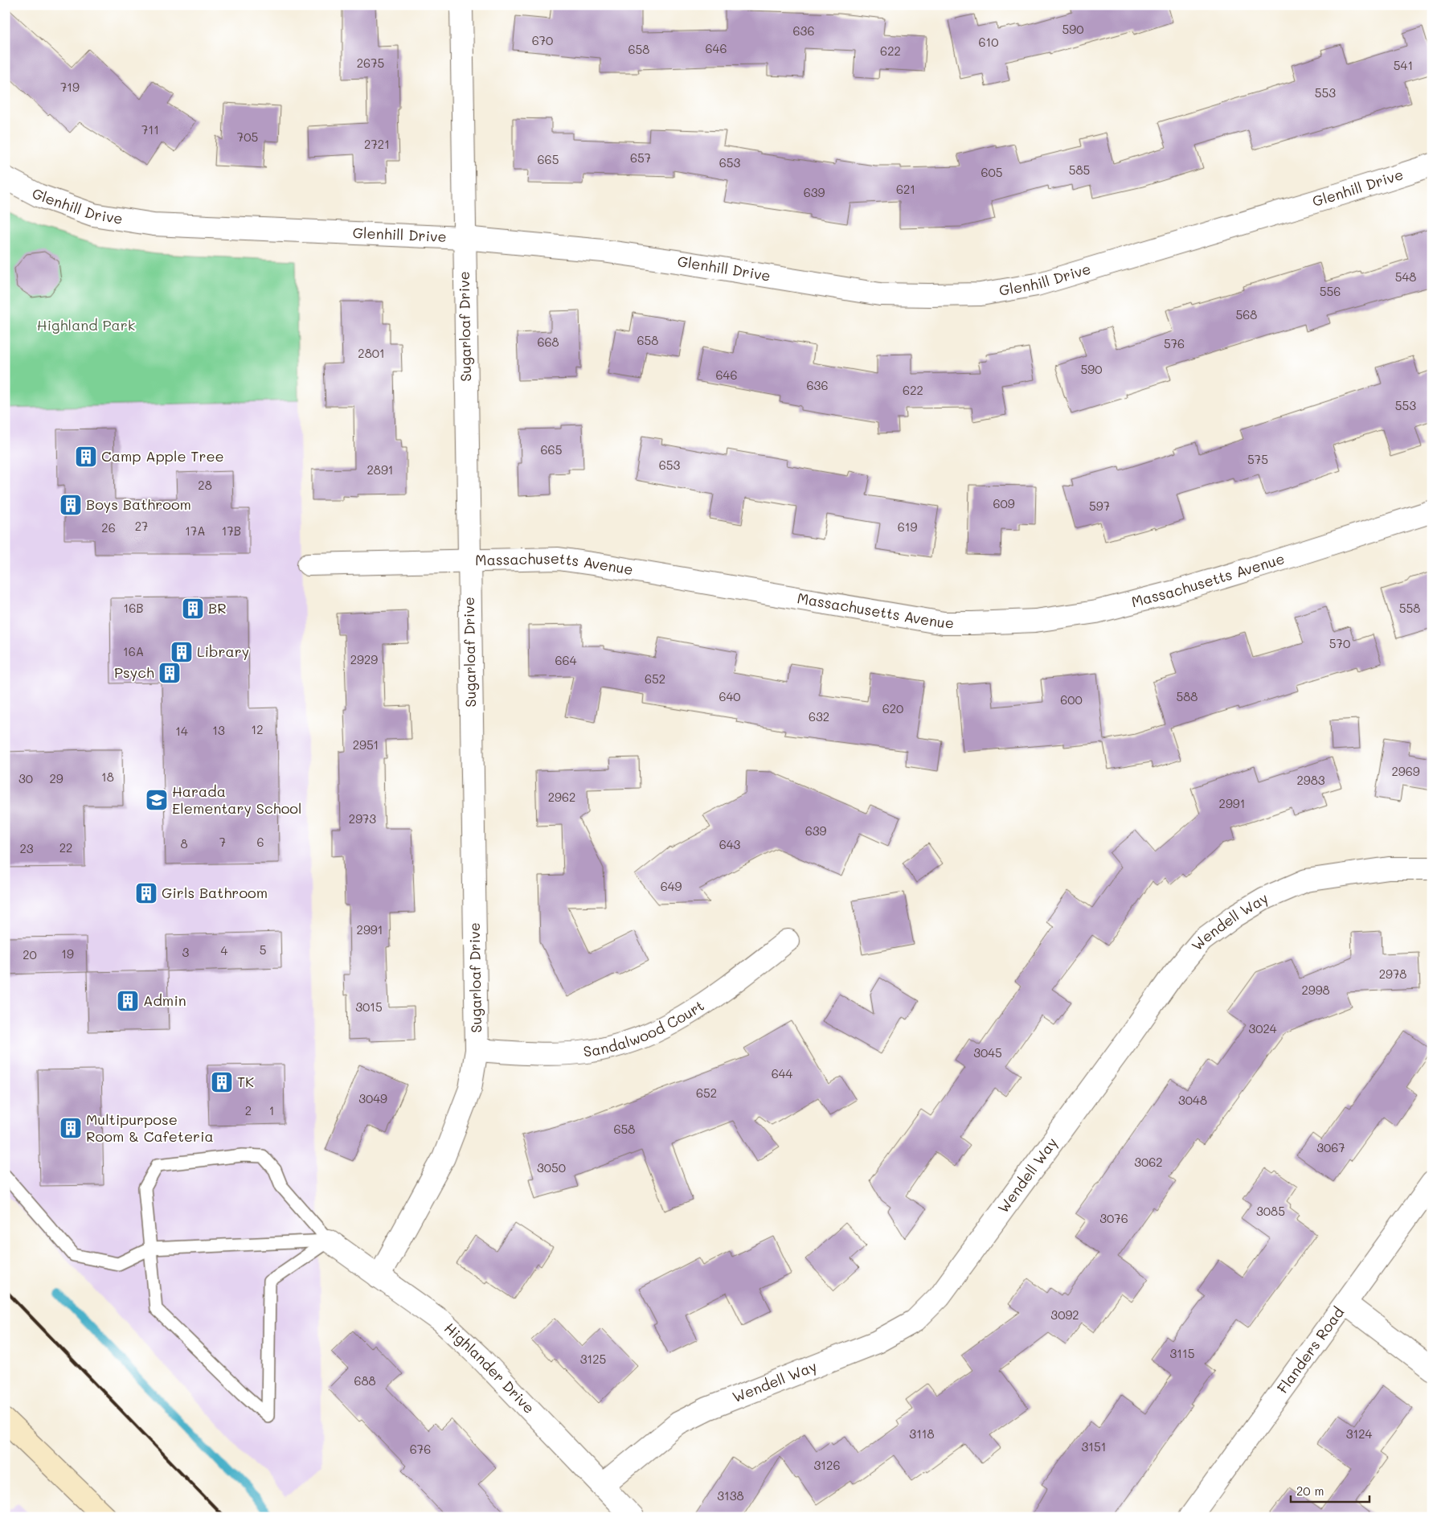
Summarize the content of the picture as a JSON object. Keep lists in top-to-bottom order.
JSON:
{
  "streets": {
    "street": [
      "Glenhill Drive",
      "Sugarloaf Drive",
      "Massachusetts Avenue",
      "Wendell Way",
      "Sandalwood Court",
      "Flanders Road",
      "Highlander Drive"
    ]
  },
  "crossings": [
    ["Glenhill Drive", "Sugarloaf Drive"],
    ["Sugarloaf Drive", "Massachusetts Avenue"],
    ["Sugarloaf Drive", "Sandalwood Court"],
    ["Sugarloaf Drive", "Highlander Drive"],
    ["Wendell Way", "Highlander Drive"]
  ],
  "parks": ["Highland Park"],
  "places": {
    "building": [
      "Camp Apple Tree",
      "Boys Bathroom",
      "BR",
      "Library",
      "Psych",
      "Girls Bathroom",
      "Admin",
      "TK",
      "Multipurpose Room & Cafeteria"
    ],
    "school or university": ["Harada Elementary School"]
  },
  "house_numbers": [
    "590",
    "636",
    "670",
    "610",
    "646",
    "658",
    "622",
    "2675",
    "541",
    "719",
    "553",
    "711",
    "705",
    "2721",
    "657",
    "665",
    "653",
    "585",
    "605",
    "621",
    "639",
    "548",
    "556",
    "568",
    "658",
    "668",
    "576",
    "2801",
    "590",
    "646",
    "636",
    "622",
    "553",
    "665",
    "575",
    "653",
    "2891",
    "28",
    "609",
    "597",
    "27",
    "619",
    "26",
    "17A",
    "17B",
    "16B",
    "558",
    "570",
    "16A",
    "2929",
    "664",
    "652",
    "640",
    "588",
    "600",
    "620",
    "632",
    "12",
    "13",
    "14",
    "2951",
    "2969",
    "18",
    "30",
    "29",
    "2983",
    "2962",
    "2991",
    "2973",
    "639",
    "7",
    "6",
    "8",
    "643",
    "22",
    "23",
    "649",
    "2991",
    "5",
    "4",
    "3",
    "19",
    "20",
    "2978",
    "2998",
    "3015",
    "3024",
    "3045",
    "644",
    "652",
    "3049",
    "3048",
    "2",
    "1",
    "658",
    "3067",
    "3062",
    "3050",
    "3085",
    "3076",
    "3092",
    "3115",
    "3125",
    "688",
    "3118",
    "3124",
    "3151",
    "676",
    "3126",
    "3138"
  ],
  "scale_bar": "20 m"
}
